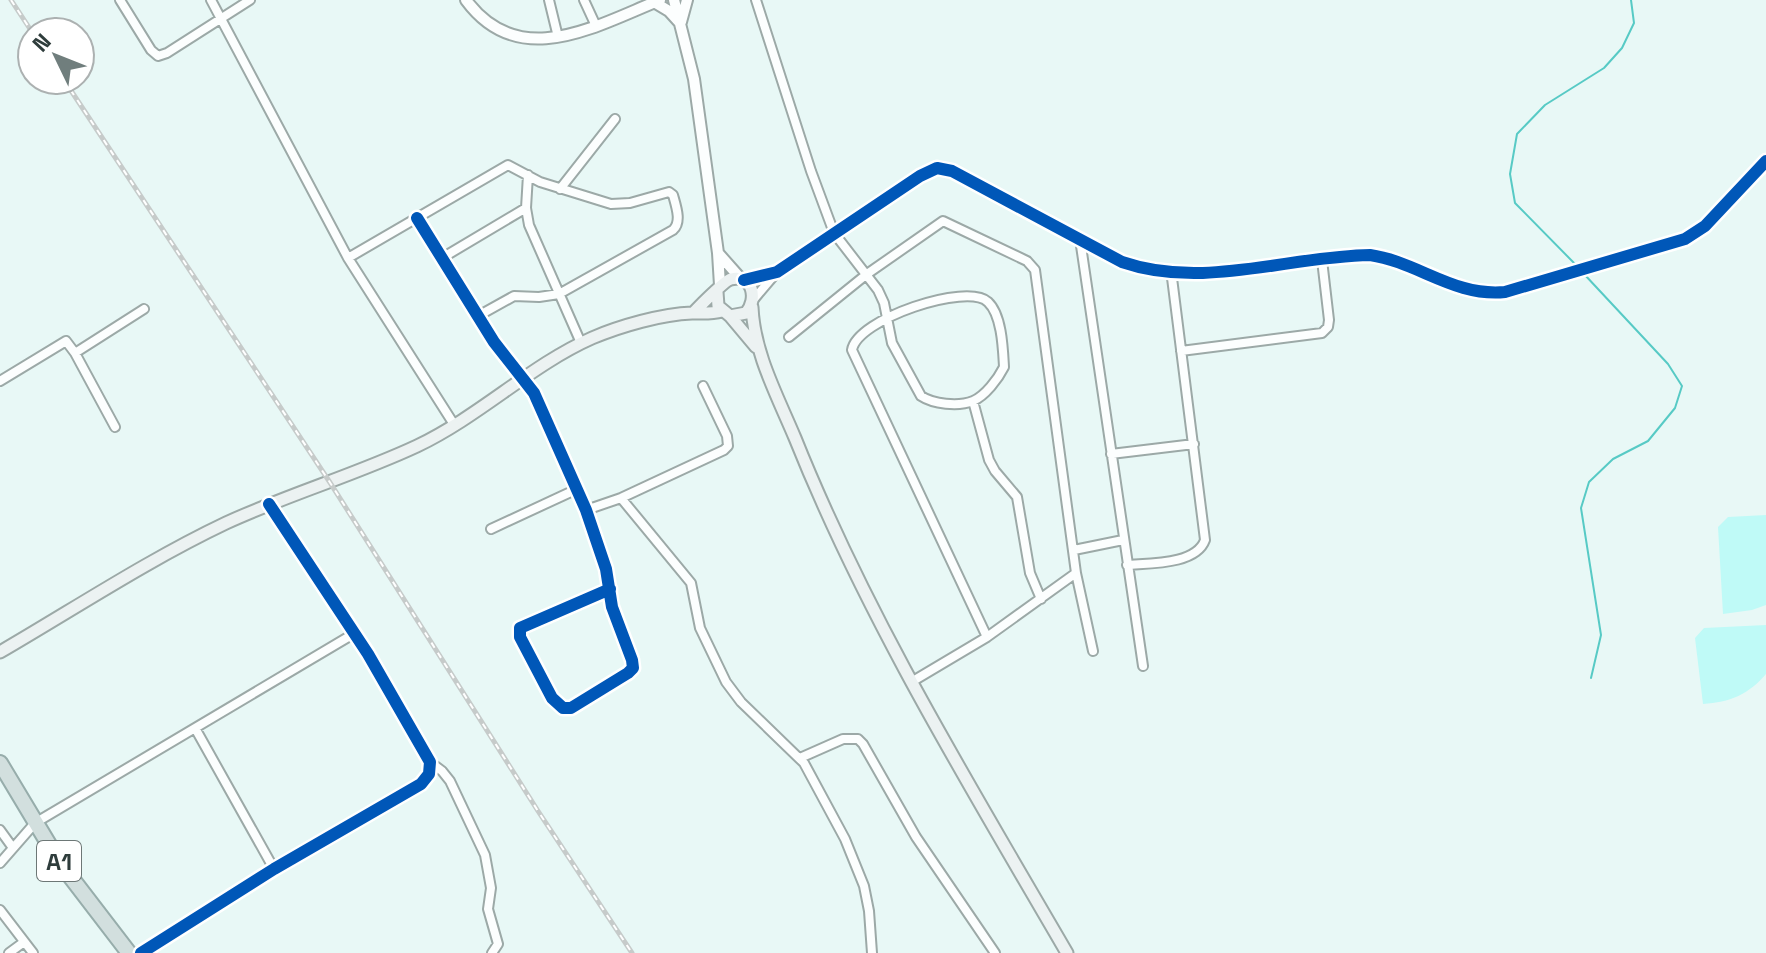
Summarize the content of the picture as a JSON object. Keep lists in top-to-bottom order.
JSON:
{
  "streets": {
    "highway": ["A1"]
  },
  "north": "top left"
}
